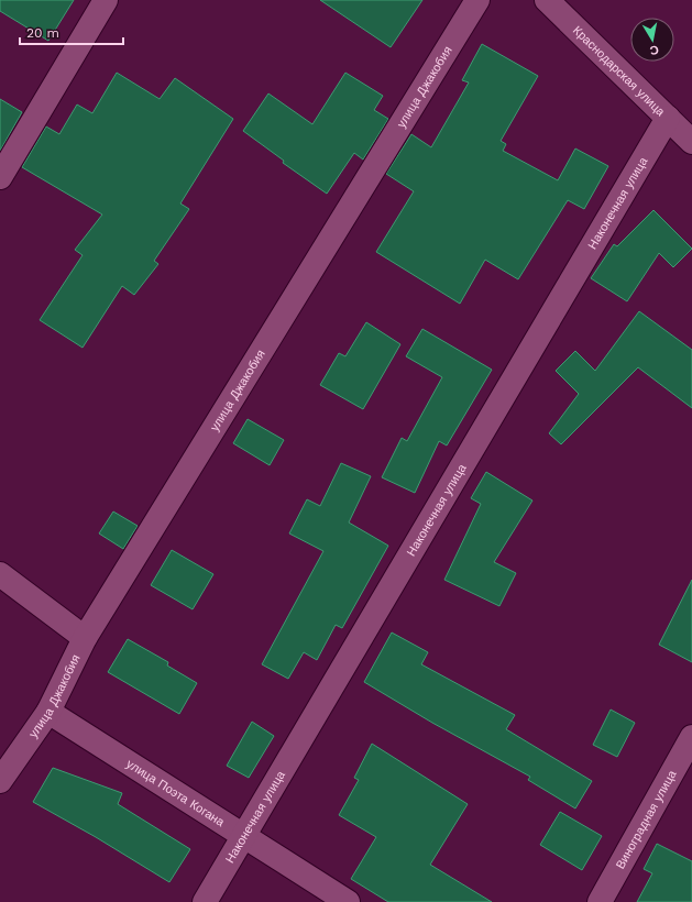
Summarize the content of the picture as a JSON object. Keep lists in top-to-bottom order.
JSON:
{
  "streets": {
    "street": [
      "Краснодарская улица",
      "улица Джакобия",
      "Наконечная улица",
      "улица Поэта Когана",
      "Виноградная улица"
    ]
  },
  "crossings": [
    ["Краснодарская улица", "Наконечная улица"],
    ["улица Джакобия", "улица Поэта Когана"],
    ["Наконечная улица", "улица Поэта Когана"]
  ],
  "scale_bar": "20 m",
  "north": "bottom"
}
